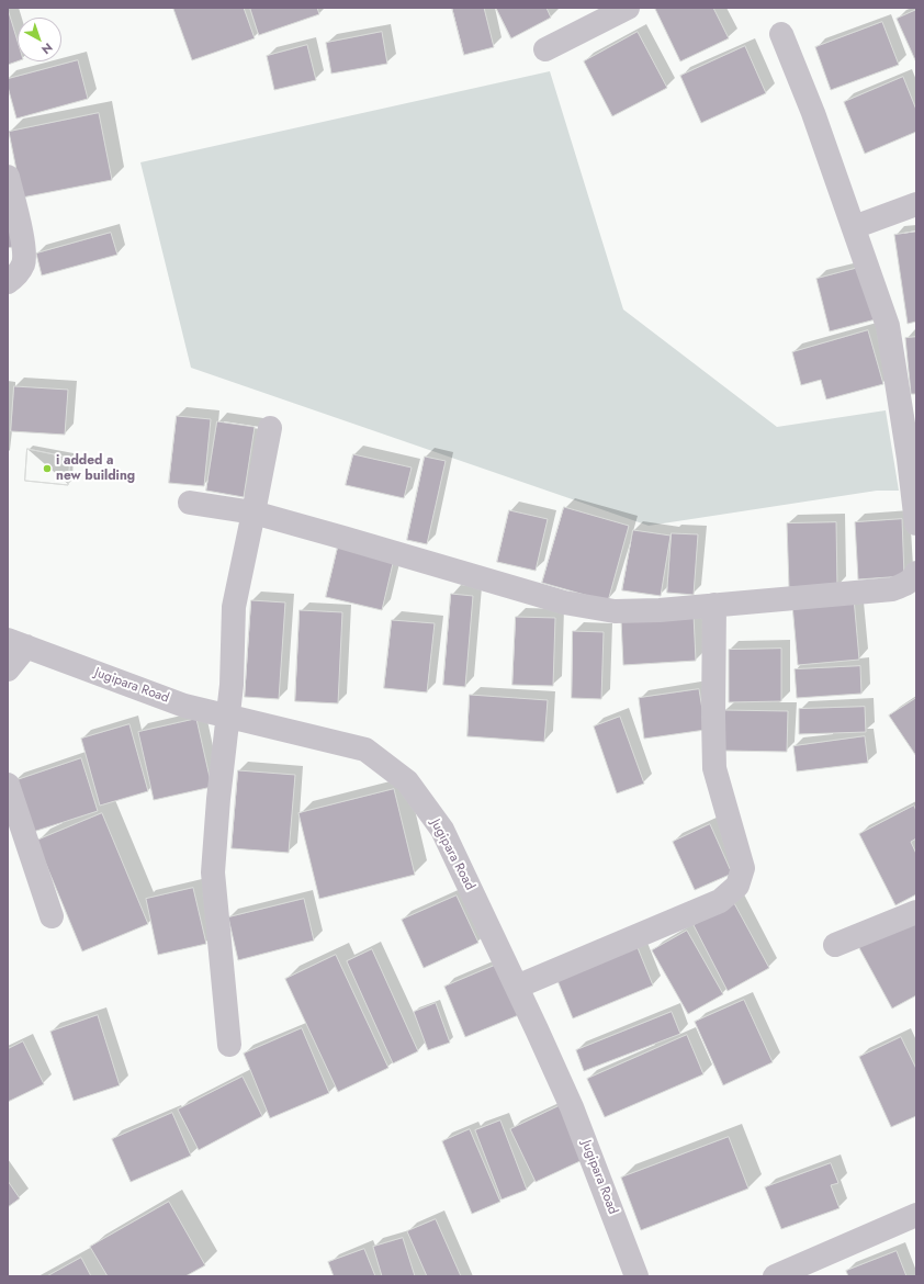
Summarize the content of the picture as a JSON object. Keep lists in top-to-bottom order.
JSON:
{
  "streets": {
    "street": ["Jugipara Road"]
  },
  "places": ["i added a new building"],
  "north": "bottom right"
}
